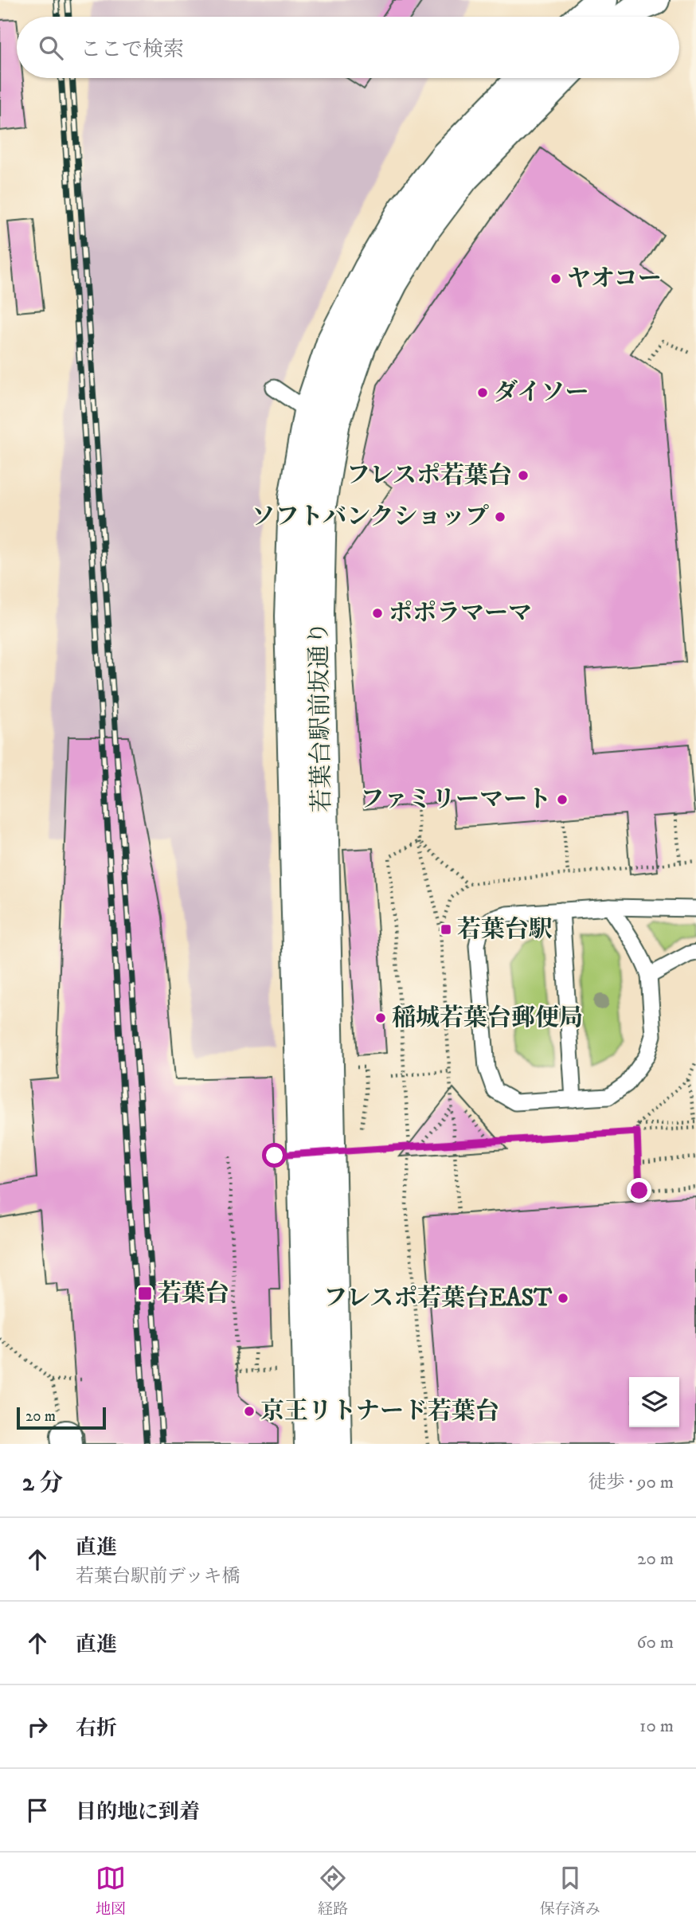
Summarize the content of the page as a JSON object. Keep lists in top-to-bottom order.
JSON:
{
  "streets": {
    "street": ["若葉台駅前坂通り"]
  },
  "places": {
    "other": [
      "ヤオコー",
      "ダイソー",
      "フレスポ若葉台",
      "ソフトバンクショップ",
      "ポポラマーマ",
      "ファミリーマート",
      "稲城若葉台郵便局",
      "フレスポ若葉台EAST",
      "京王リトナード若葉台"
    ],
    "transit": ["若葉台駅", "若葉台"]
  },
  "scale_bar": "20 m",
  "page": {
    "search": "ここで検索",
    "scale": "20 m",
    "heading": ["2 分", "徒歩 · 90 m"],
    "list": [
      ["直進", "若葉台駅前デッキ橋", "20 m"],
      ["直進", "60 m"],
      ["右折", "10 m"],
      "目的地に到着"
    ],
    "nav": ["地図", "経路", "保存済み"]
  }
}
